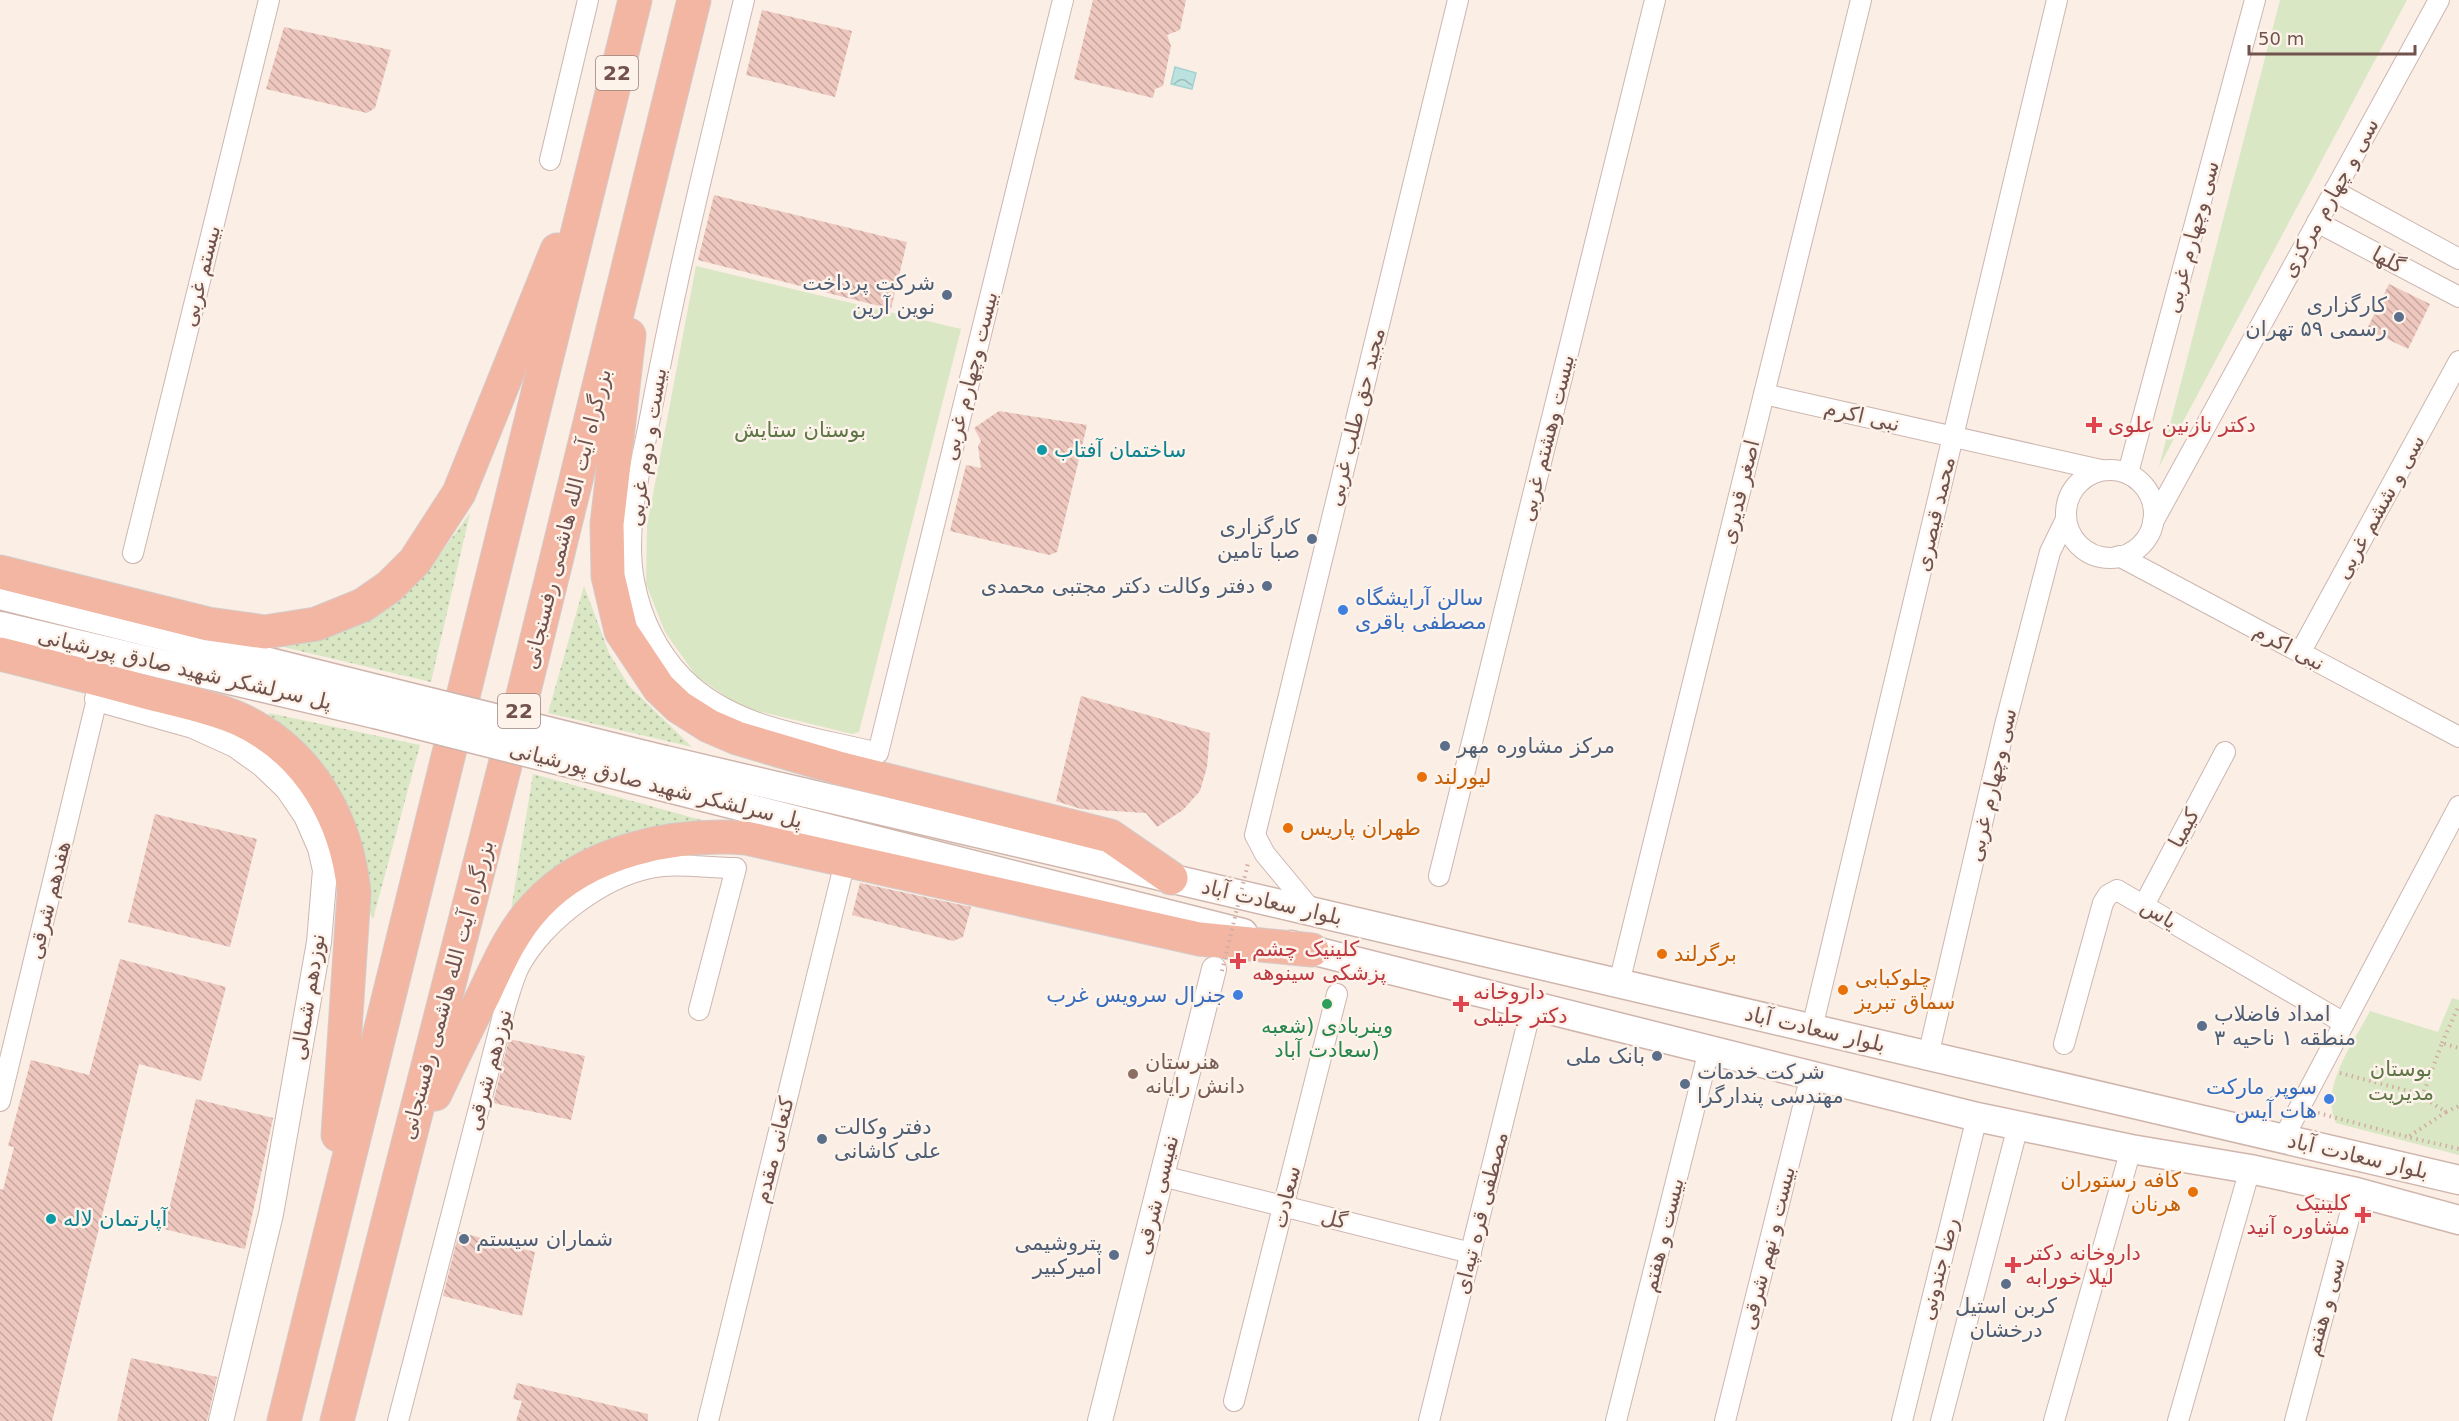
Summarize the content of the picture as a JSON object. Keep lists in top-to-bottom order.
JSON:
{
  "streets": {
    "highway": ["22", "بزرگراه آیت الله هاشمی رفسنجانی"],
    "main road": ["پل سرلشکر شهید صادق پورشیانی", "بلوار سعادت آباد"],
    "street": [
      "سی و چهارم مرکزی",
      "سی وچهارم غربی",
      "گلها",
      "بیستم غربی",
      "بیست وچهارم غربی",
      "نبی اکرم",
      "مجید حق طلب غربی",
      "بیست وهشتم غربی",
      "بیست و دوم غربی",
      "اصغر قدیری",
      "سی و ششم غربی",
      "محمد قیصری",
      "کیمیا",
      "هفدهم شرقی",
      "یاس",
      "نوزدهم شمالی",
      "نوزدهم شرقی",
      "کنعانی مقدم",
      "نفیسی شرقی",
      "سعادت",
      "مصطفی قره تپه‌ای",
      "گل",
      "بیست و هفتم",
      "بیست و نهم شرقی",
      "رضا جندونی",
      "سی و هفتم"
    ]
  },
  "crossings": [
    ["سی و چهارم مرکزی", "سی وچهارم غربی"],
    ["سی و چهارم مرکزی", "گلها"],
    ["سی و چهارم مرکزی", "نبی اکرم"],
    ["سی وچهارم غربی", "نبی اکرم"],
    ["سی وچهارم غربی", "بلوار سعادت آباد"],
    ["بیست وچهارم غربی", "بیست و دوم غربی"],
    ["نبی اکرم", "اصغر قدیری"],
    ["نبی اکرم", "سی و ششم غربی"],
    ["نبی اکرم", "محمد قیصری"],
    ["مجید حق طلب غربی", "بلوار سعادت آباد"],
    ["اصغر قدیری", "بلوار سعادت آباد"],
    ["محمد قیصری", "بلوار سعادت آباد"],
    ["پل سرلشکر شهید صادق پورشیانی", "بلوار سعادت آباد"],
    ["کیمیا", "یاس"],
    ["هفدهم شرقی", "نوزدهم شمالی"],
    ["بلوار سعادت آباد", "مصطفی قره تپه‌ای"],
    ["بلوار سعادت آباد", "بیست و هفتم"],
    ["بلوار سعادت آباد", "بیست و نهم شرقی"],
    ["بلوار سعادت آباد", "رضا جندونی"],
    ["بلوار سعادت آباد", "سی و هفتم"],
    ["نفیسی شرقی", "گل"],
    ["سعادت", "گل"],
    ["مصطفی قره تپه‌ای", "گل"]
  ],
  "parks": ["بوستان ستایش", "بوستان مدیریت"],
  "places": {
    "other": [
      "شرکت پرداخت نوین آرین",
      "کارگزاری رسمی ۵۹ تهران",
      "ساختمان آفتاب",
      "کارگزاری صبا تامین",
      "دفتر وکالت دکتر مجتبی محمدی",
      "سالن آرایشگاه مصطفی باقری",
      "مرکز مشاوره مهر",
      "لیورلند",
      "طهران پاریس",
      "برگرلند",
      "چلوکبابی سماق تبریز",
      "جنرال سرویس غرب",
      "وینربادی (شعبه سعادت آباد)",
      "امداد فاضلاب منطقه ۱ ناحیه ۳",
      "بانک ملی",
      "هنرستان دانش رایانه",
      "شرکت خدمات مهندسى پندارگرا",
      "سوپر مارکت هات آیس",
      "دفتر وکالت علی کاشانی",
      "كافه رستوران هرنان",
      "آپارتمان لاله",
      "شماران سیستم",
      "پتروشیمی امیرکبیر",
      "کربن استیل درخشان"
    ],
    "health": [
      "دکتر نازنین علوی",
      "کلینیک چشم پزشکی سینوهه",
      "داروخانه دکتر جلیلی",
      "کلینیک مشاوره آنید",
      "داروخانه دکتر لیلا خورابه"
    ]
  },
  "scale_bar": "50 m"
}
